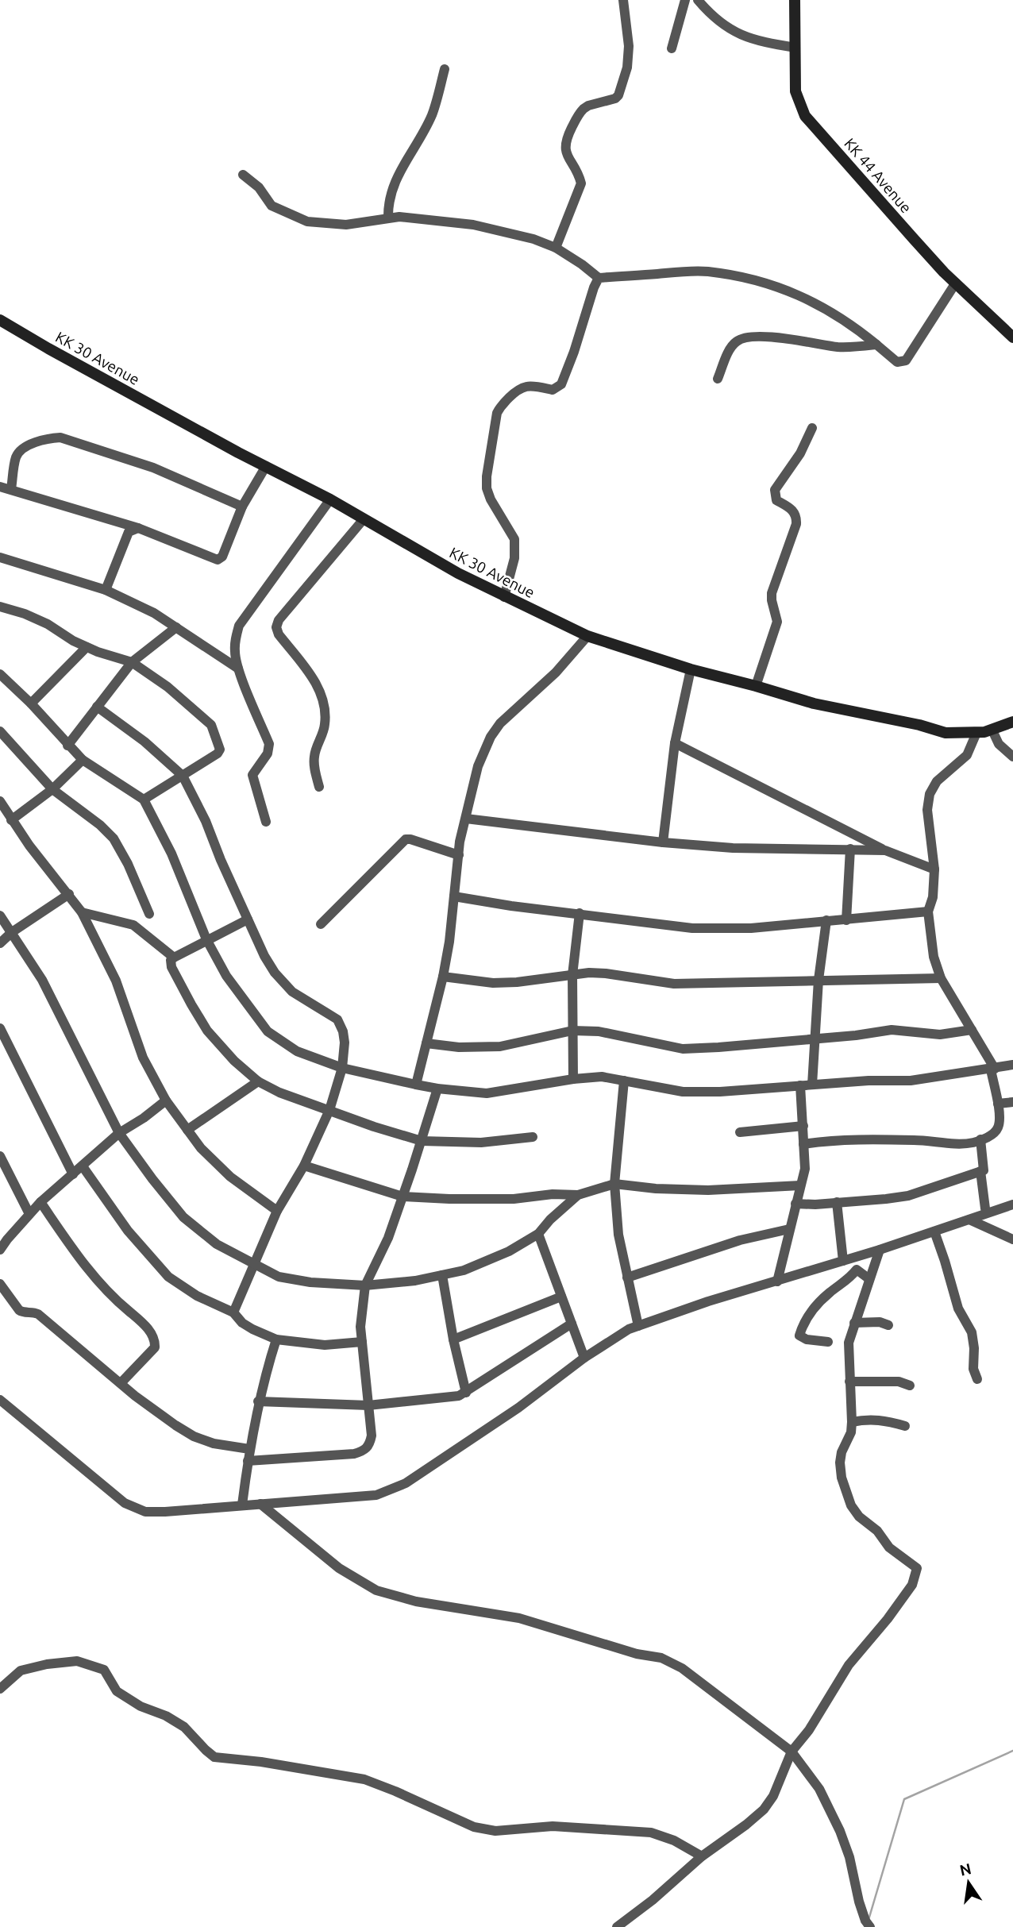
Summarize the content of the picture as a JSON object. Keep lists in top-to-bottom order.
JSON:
{
  "streets": {
    "main road": ["KK 44 Avenue", "KK 30 Avenue"]
  },
  "north": "top"
}
